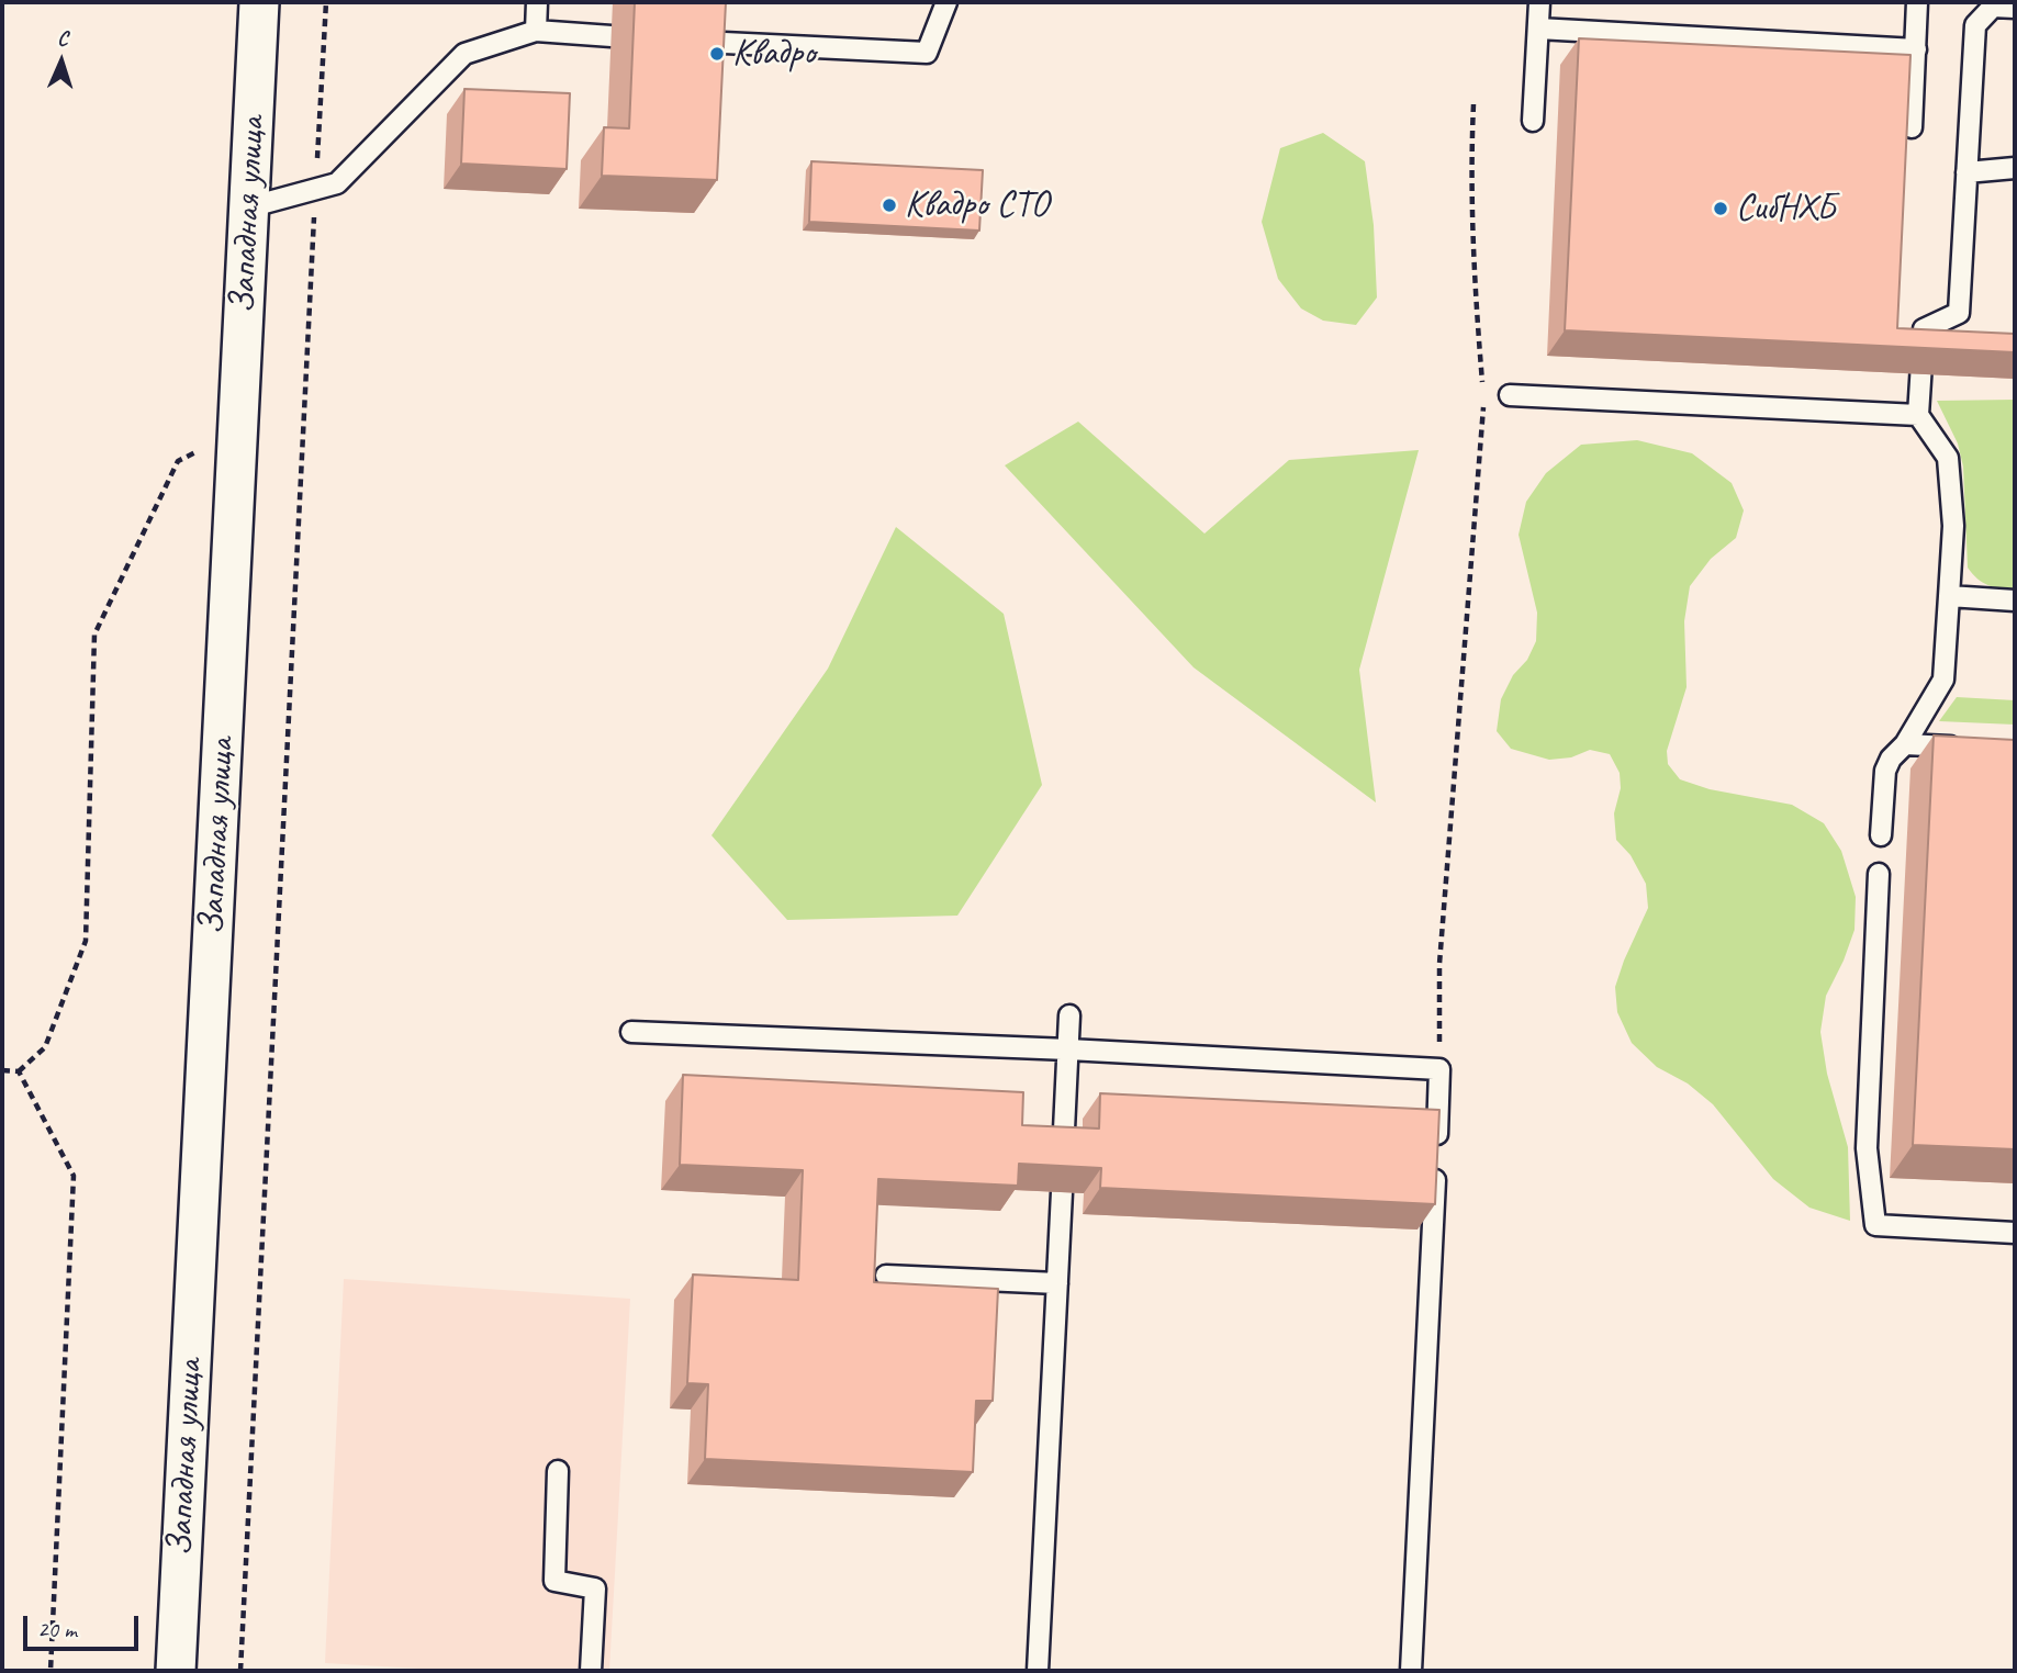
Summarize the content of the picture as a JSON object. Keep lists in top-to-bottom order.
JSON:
{
  "streets": {
    "street": ["Западная улица"]
  },
  "places": ["Квадро", "Квадро СТО", "СибНХБ"],
  "scale_bar": "20 m",
  "north": "top"
}
